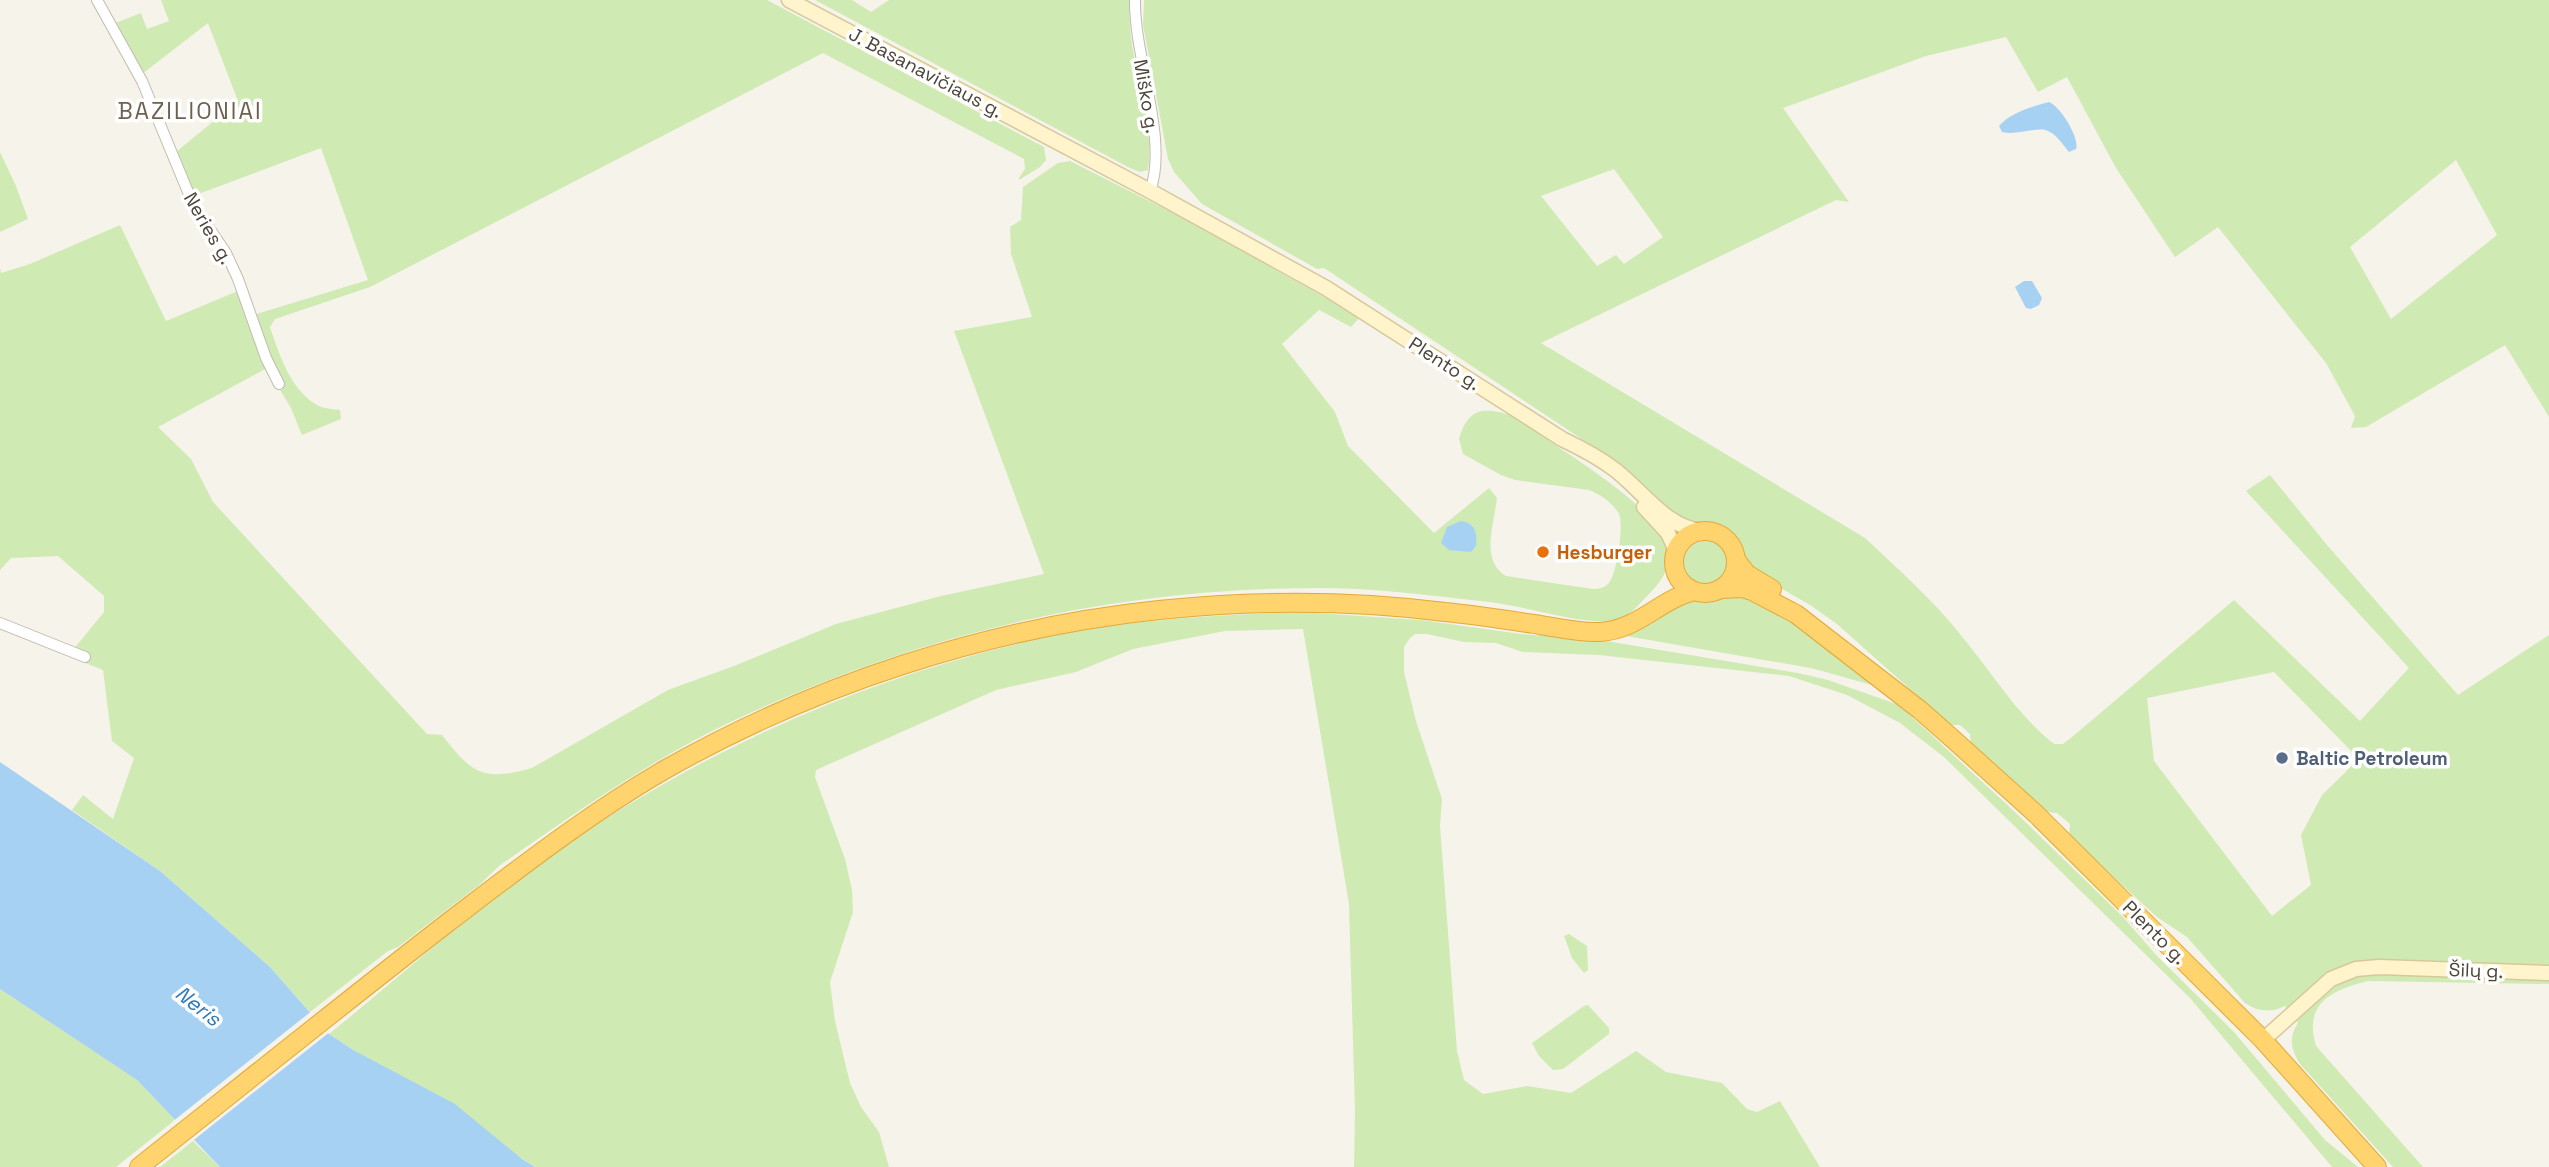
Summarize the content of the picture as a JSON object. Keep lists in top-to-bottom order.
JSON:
{
  "streets": {
    "highway": ["Plento g."],
    "main road": ["J. Basanavičiaus g.", "Šilų g."],
    "street": ["Miško g.", "Neries g."]
  },
  "crossings": [
    ["J. Basanavičiaus g.", "Miško g."],
    ["J. Basanavičiaus g.", "Plento g."],
    ["Miško g.", "Plento g."],
    ["Plento g.", "Šilų g."]
  ],
  "districts": ["BAZILIONIAI"],
  "water": ["Neris"],
  "places": ["Hesburger", "Baltic Petroleum"]
}
